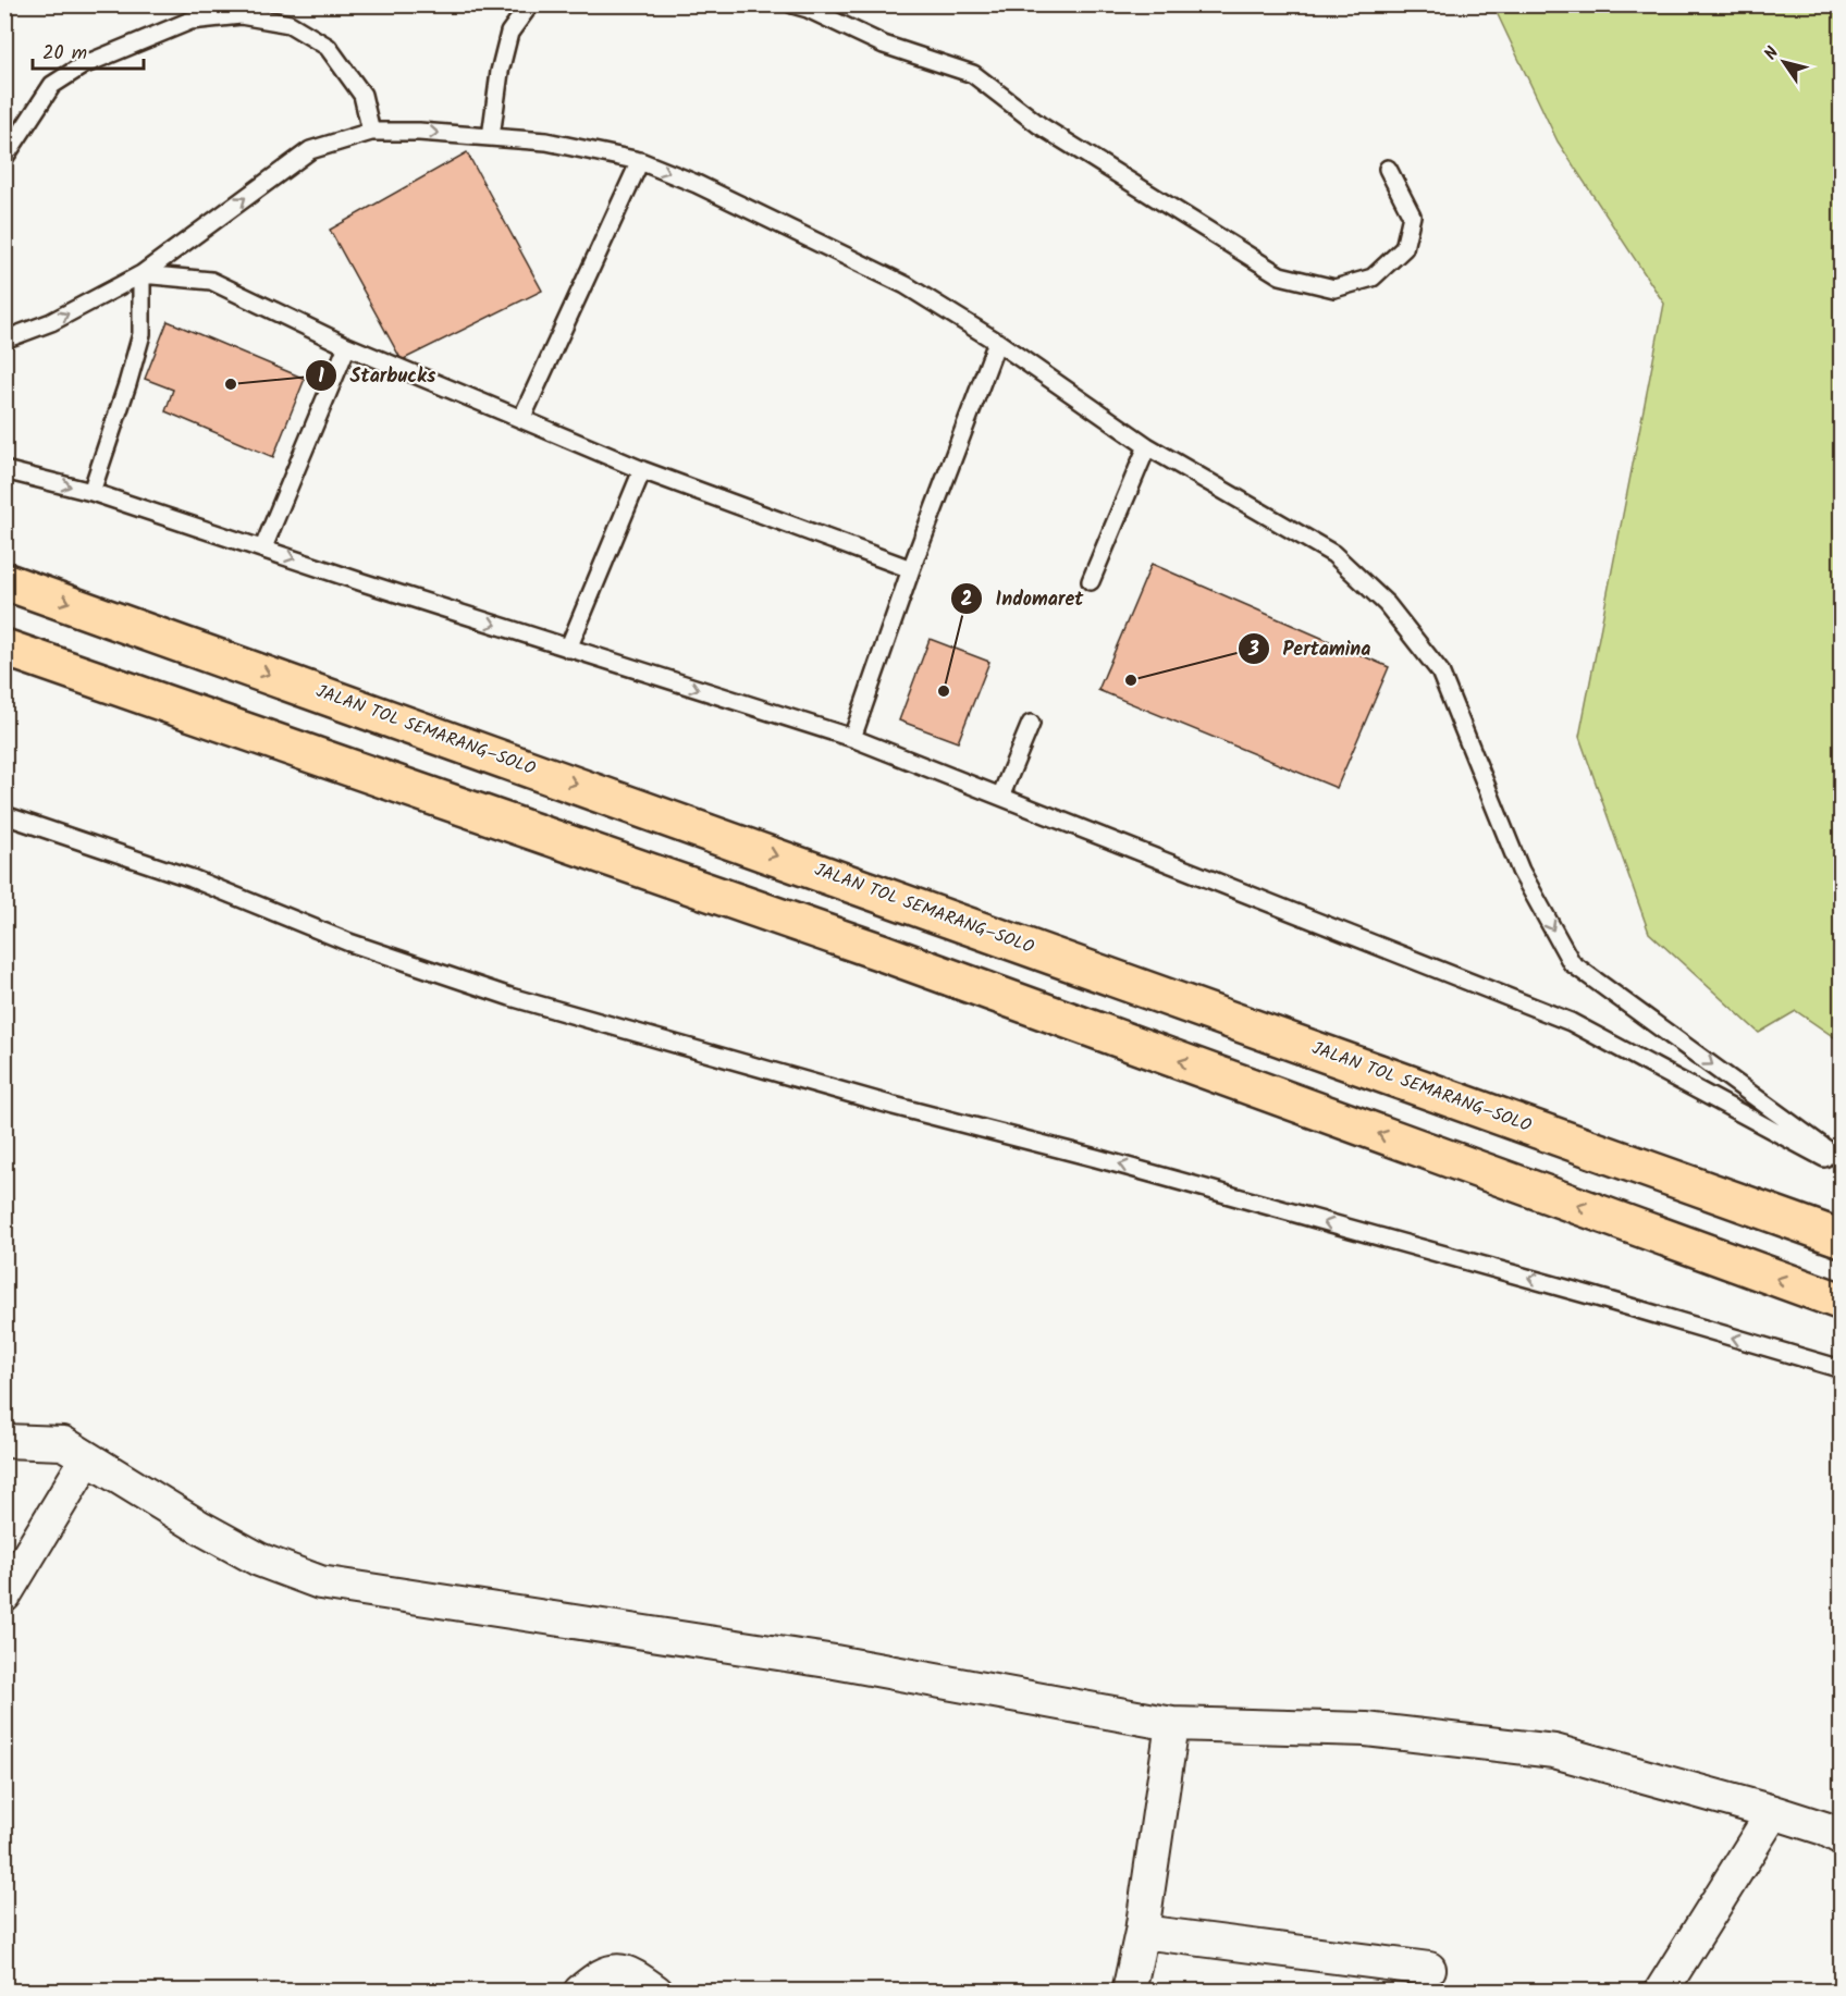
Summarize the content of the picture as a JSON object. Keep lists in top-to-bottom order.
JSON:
{
  "streets": {
    "highway": ["JALAN TOL SEMARANG–SOLO"]
  },
  "places": ["Starbucks", "Pertamina", "Indomaret"],
  "scale_bar": "20 m",
  "north": "top left"
}
